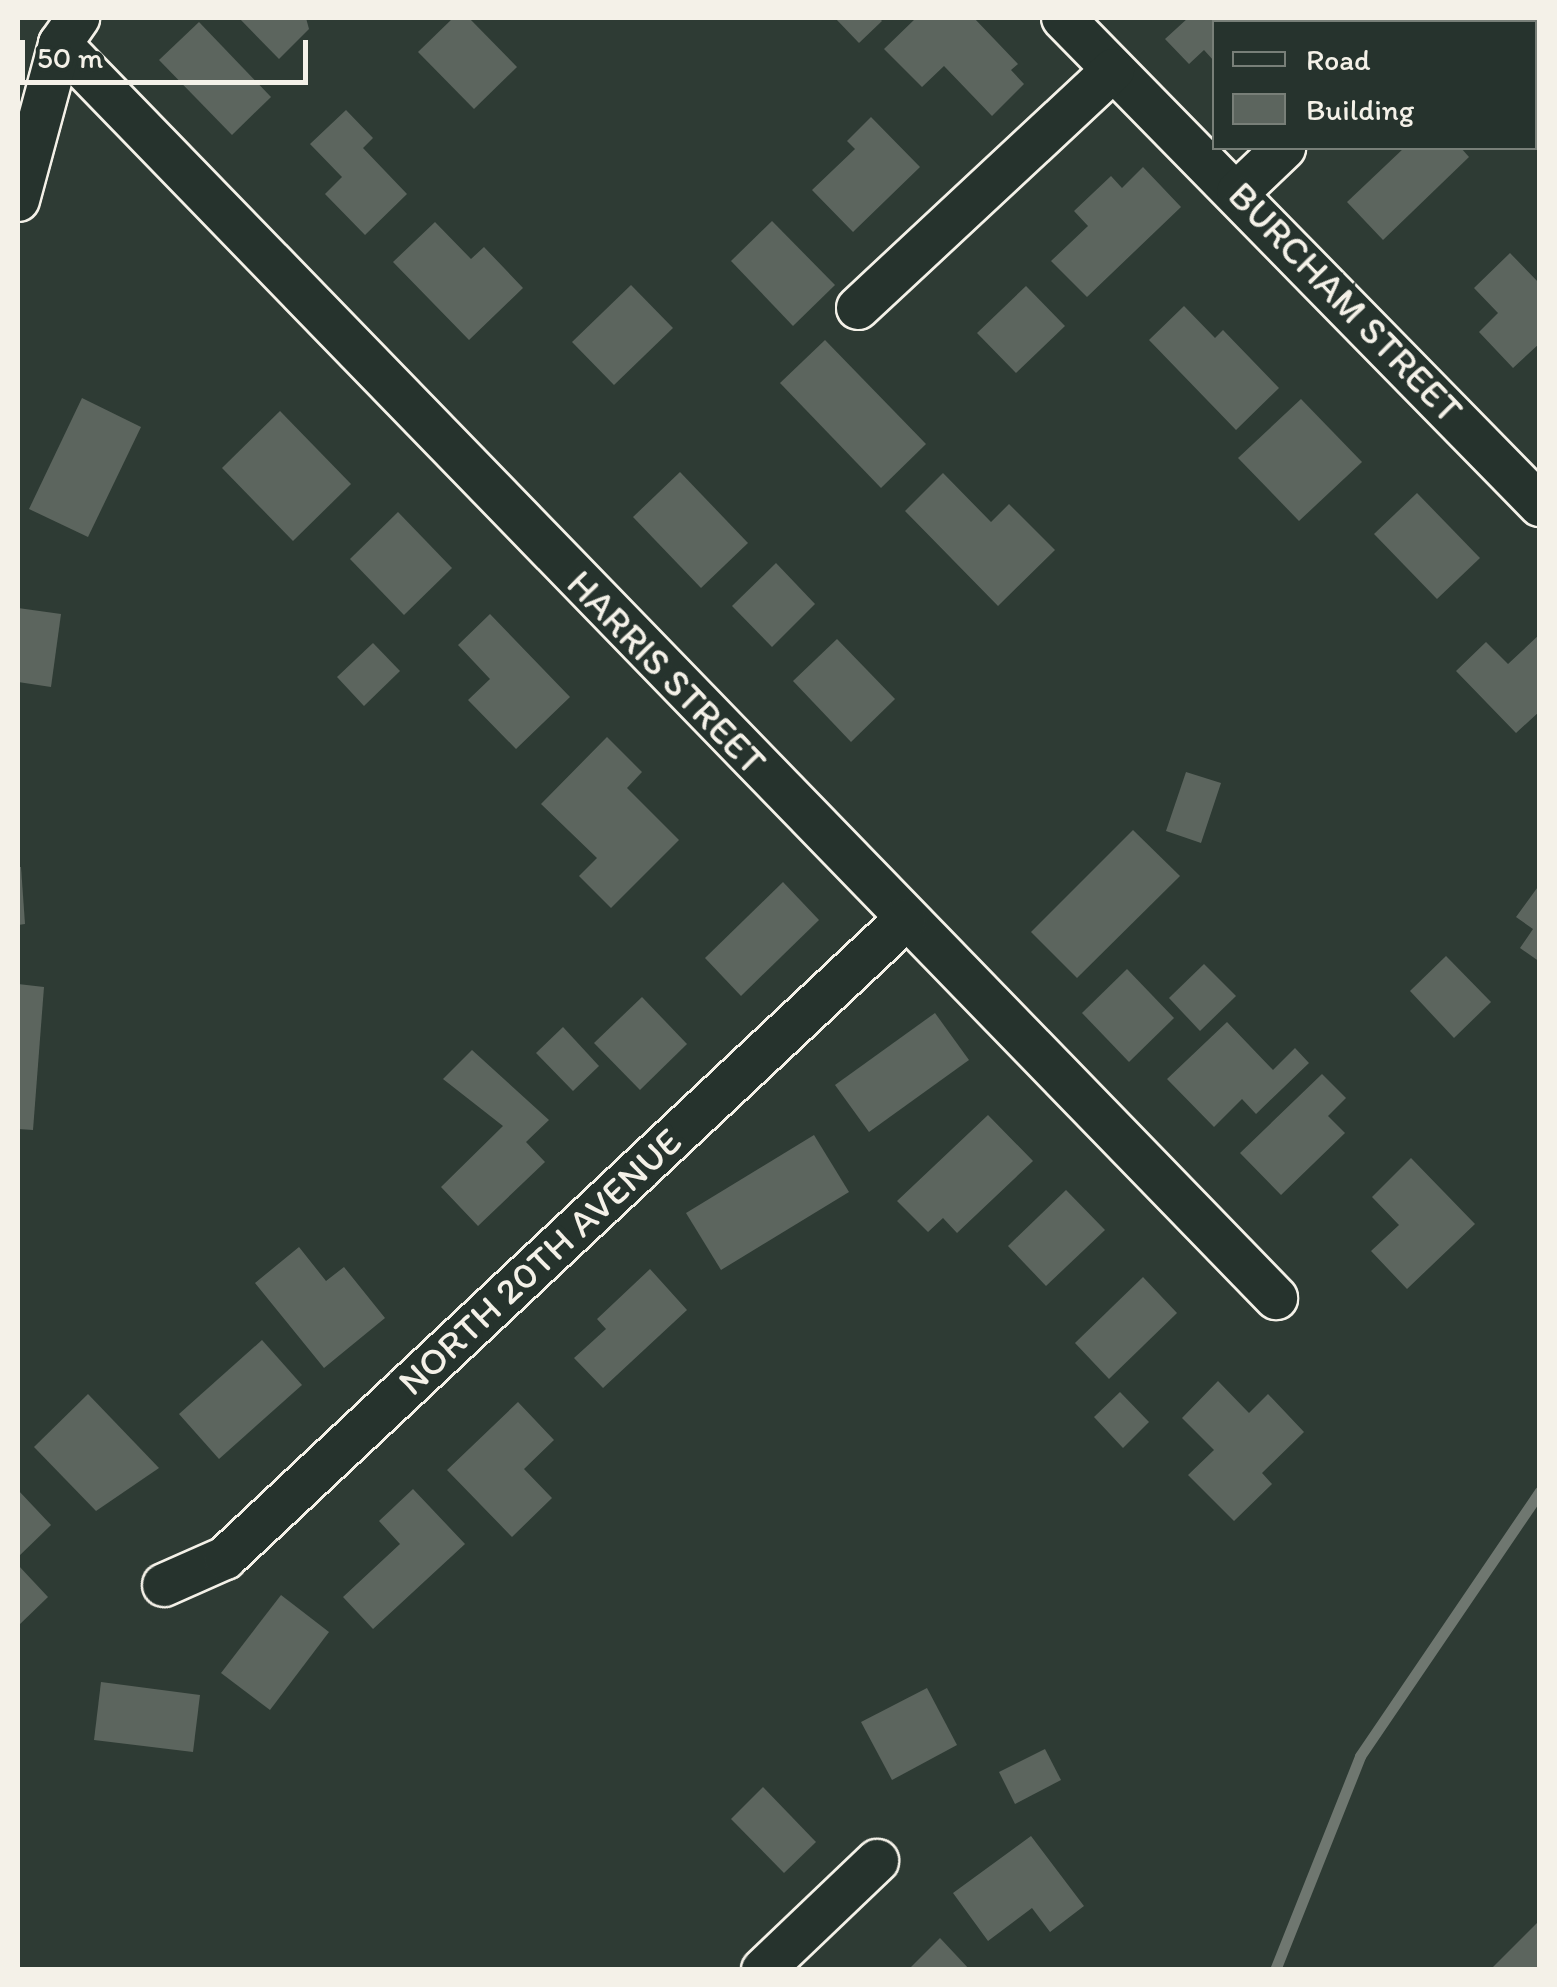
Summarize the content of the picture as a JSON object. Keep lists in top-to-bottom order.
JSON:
{
  "streets": {
    "street": ["BURCHAM STREET", "HARRIS STREET", "NORTH 20TH AVENUE"]
  },
  "crossings": [
    ["HARRIS STREET", "NORTH 20TH AVENUE"]
  ],
  "legend": ["Road", "Building"],
  "scale_bar": "50 m"
}
